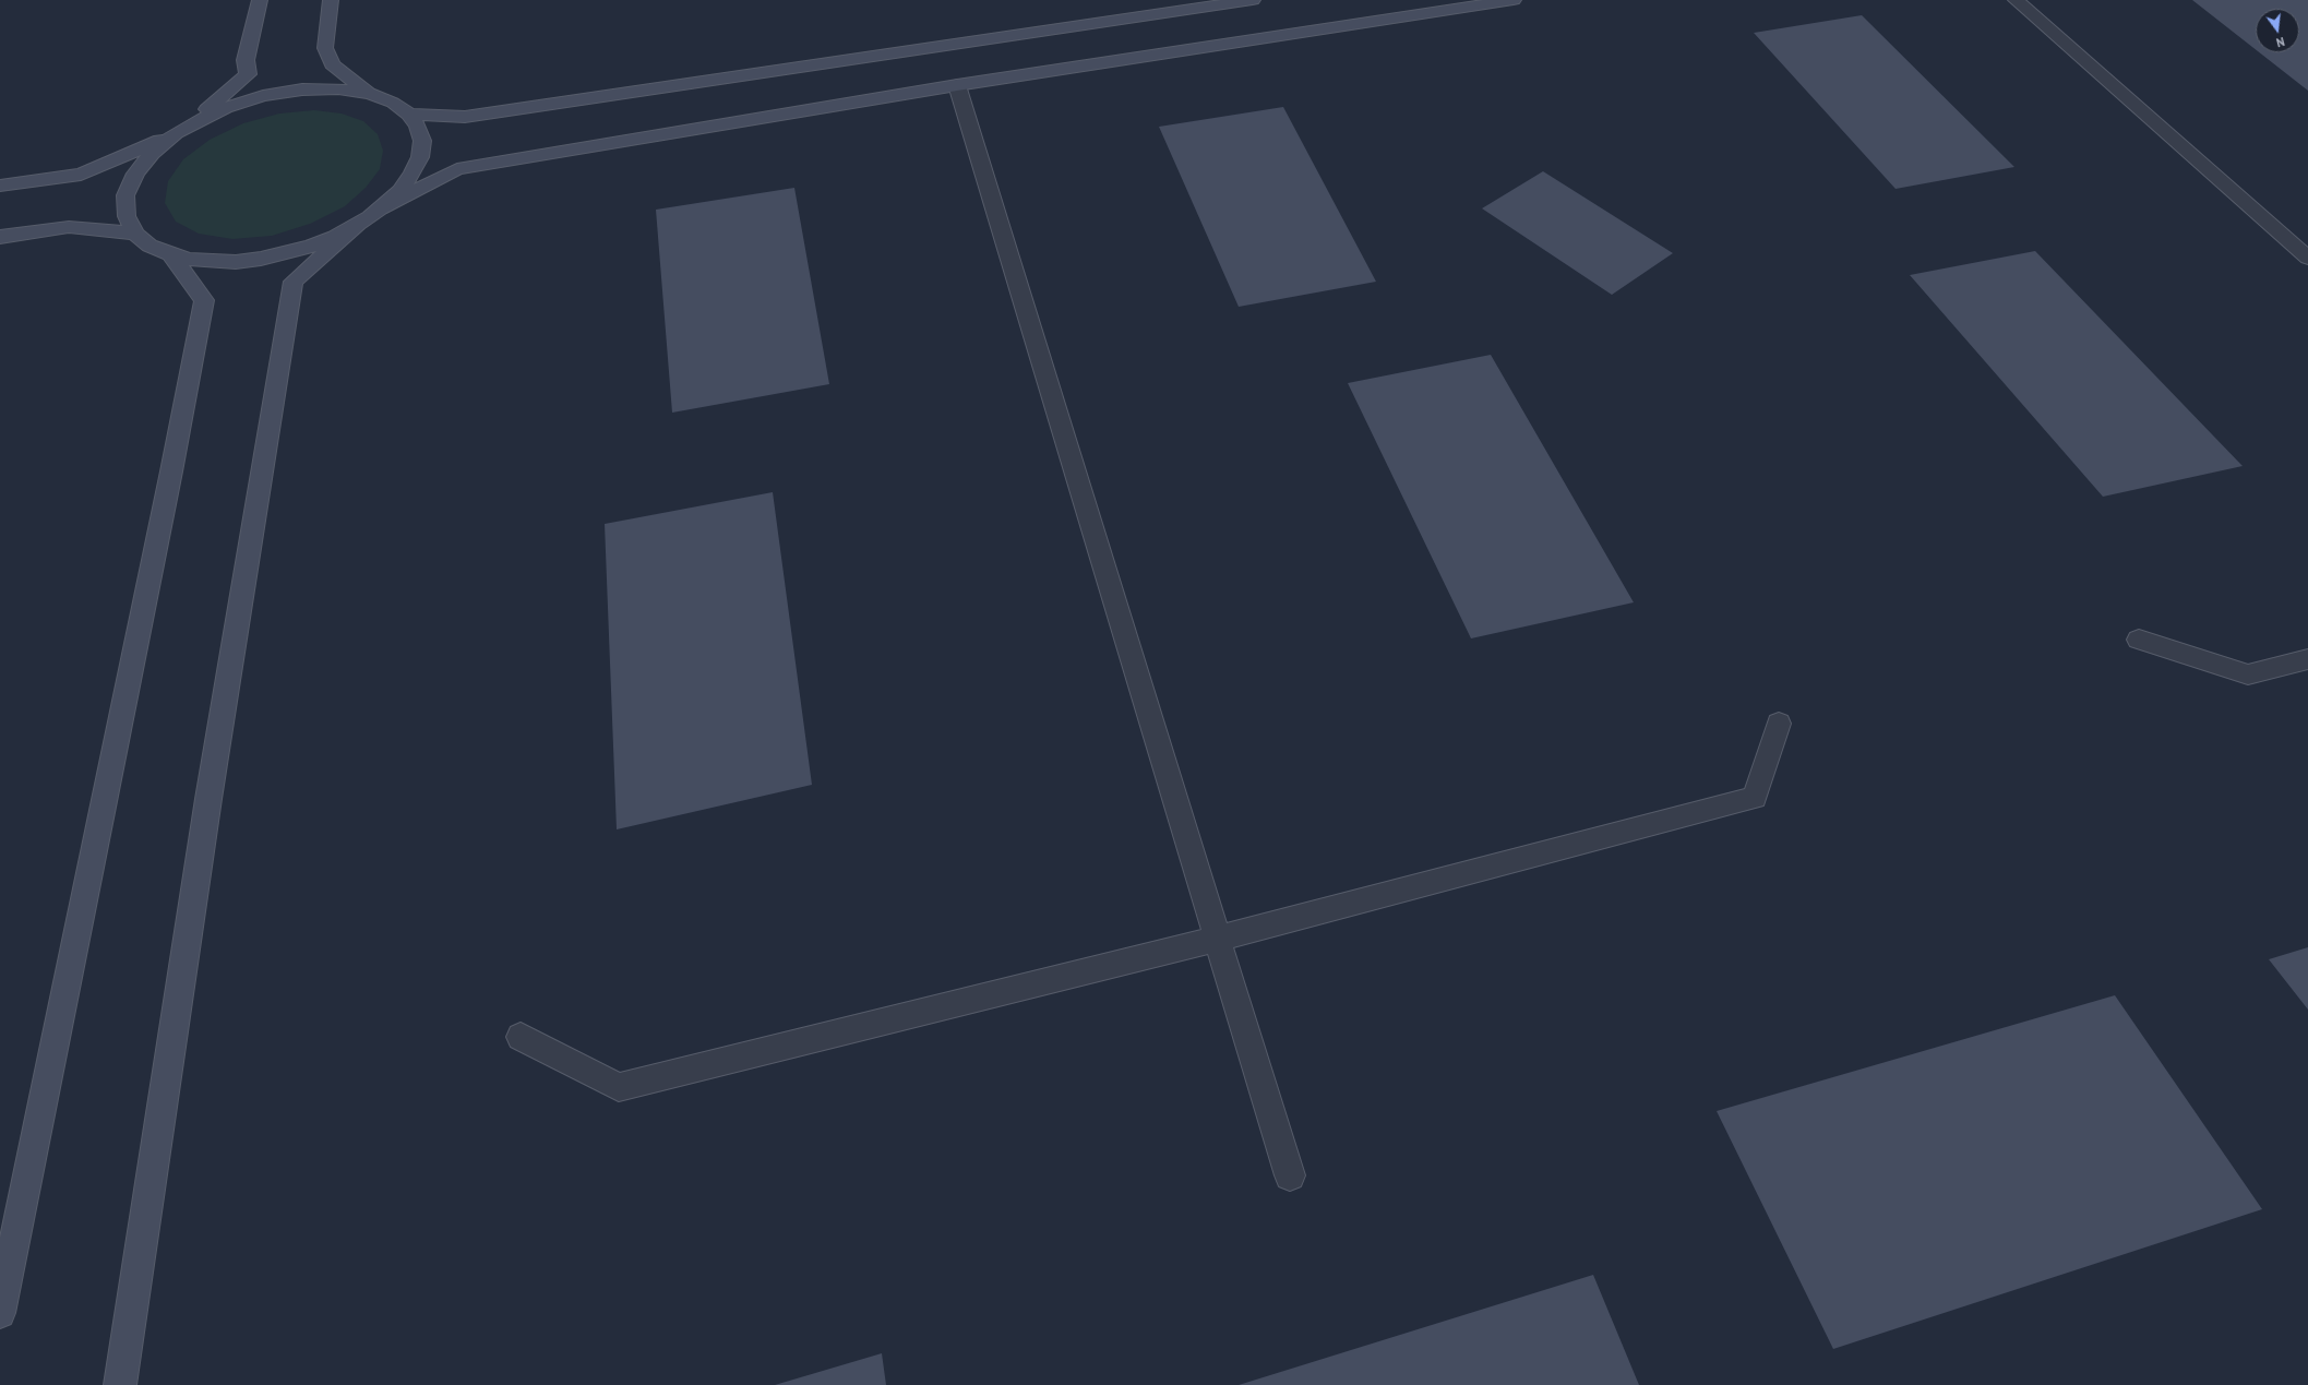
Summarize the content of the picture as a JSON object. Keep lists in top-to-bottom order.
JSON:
{
  "north": "bottom"
}
